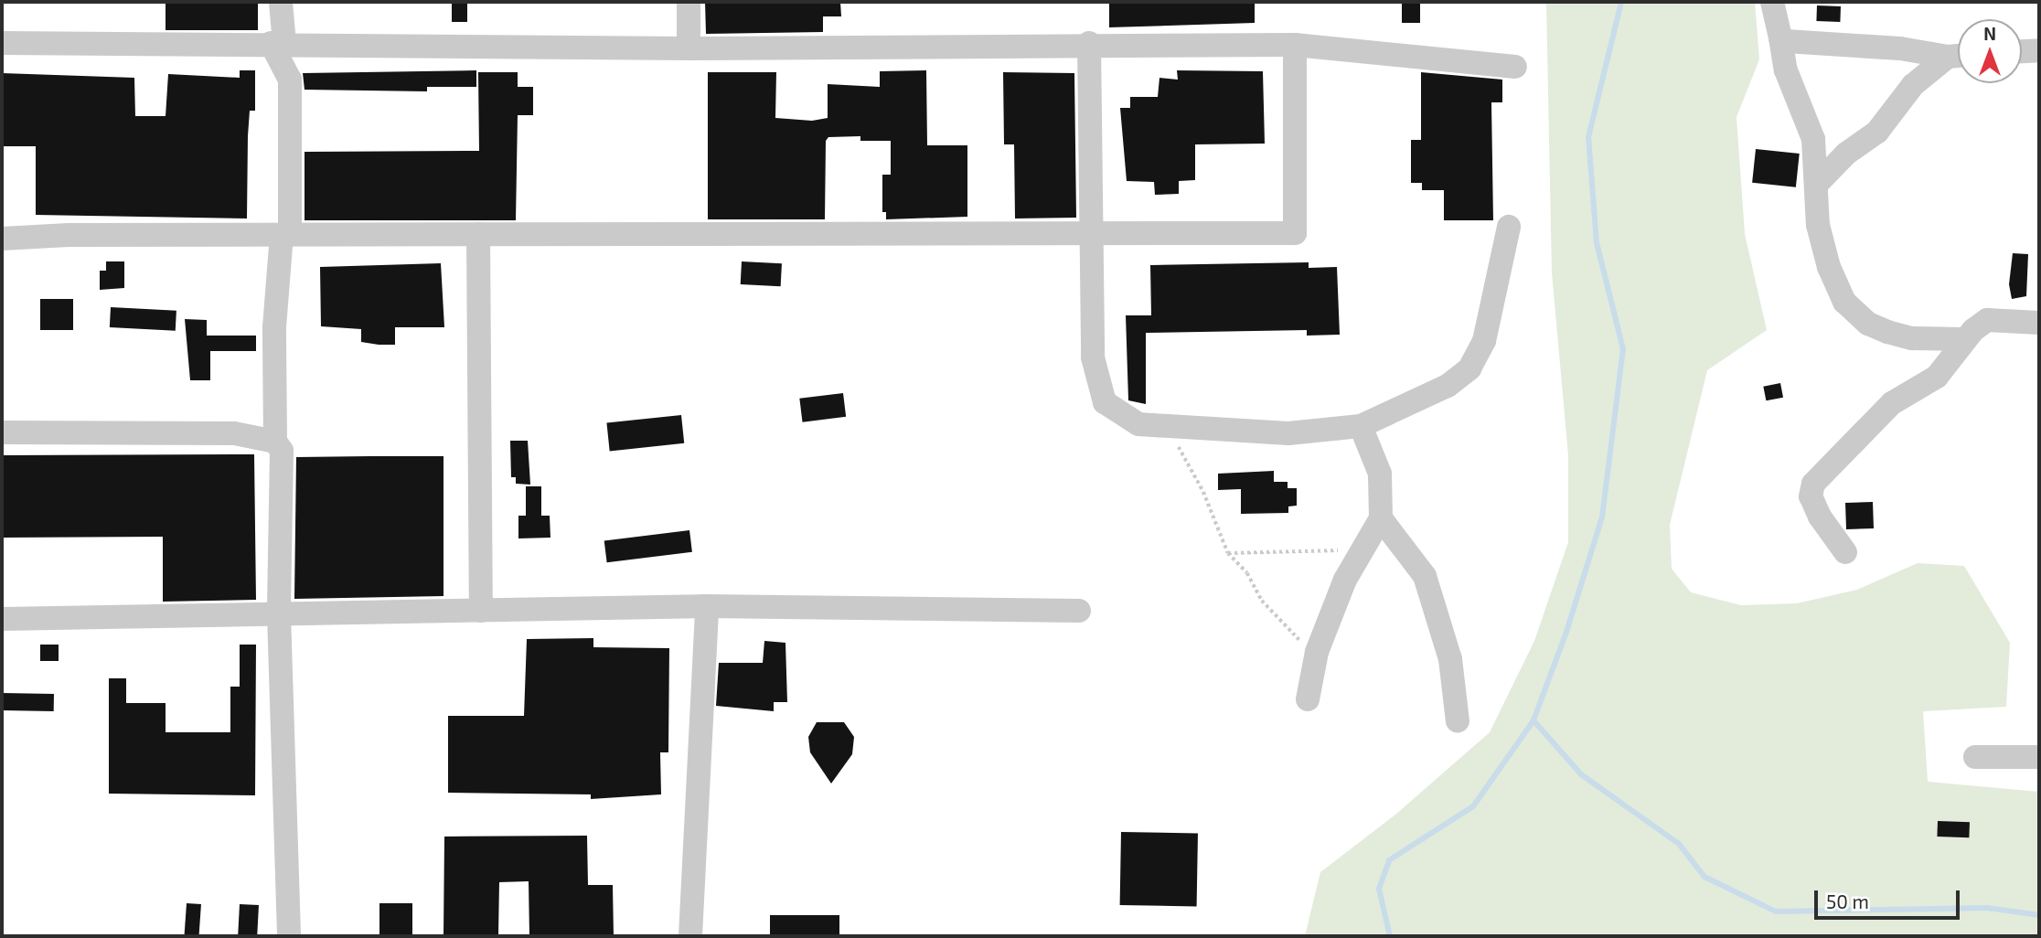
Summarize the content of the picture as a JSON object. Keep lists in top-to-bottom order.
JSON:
{
  "scale_bar": "50 m",
  "north": "top"
}
